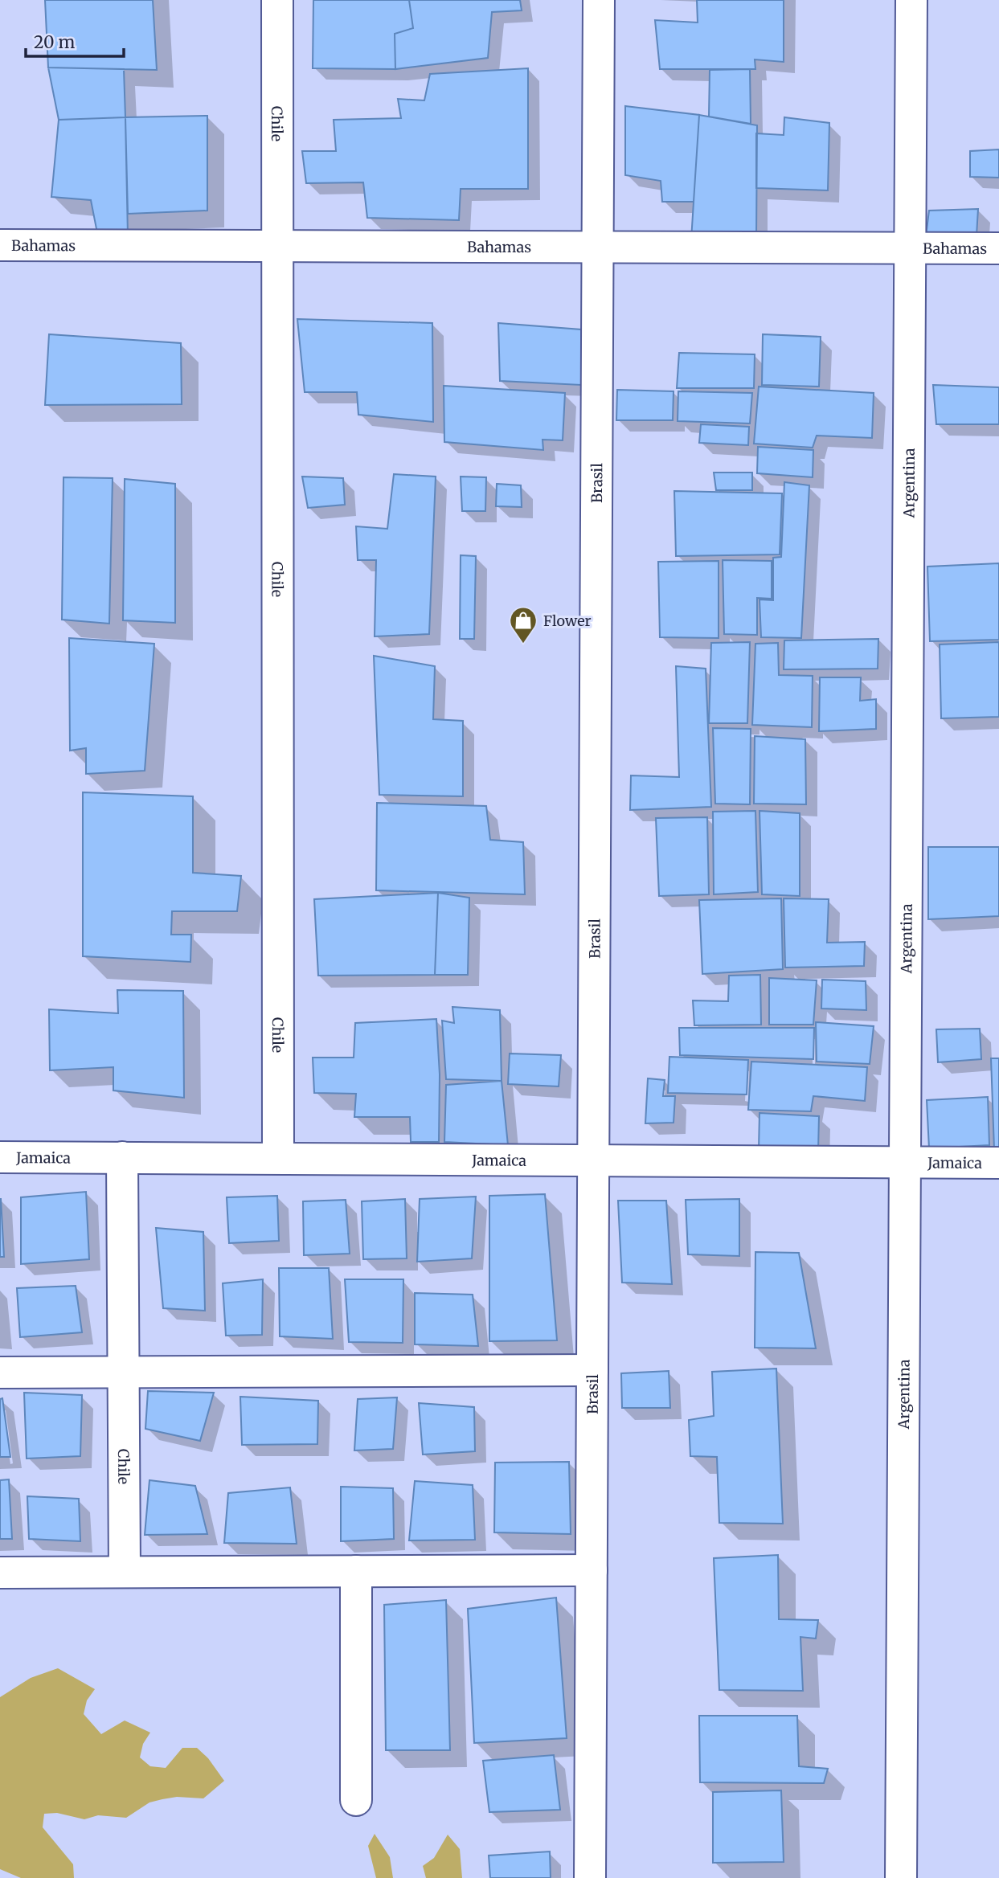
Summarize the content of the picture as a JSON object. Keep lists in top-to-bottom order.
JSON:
{
  "streets": {
    "street": [
      "Chile",
      "Bahamas",
      "Brasil",
      "Argentina",
      "Jamaica"
    ]
  },
  "crossings": [
    ["Chile", "Bahamas"],
    ["Chile", "Jamaica"],
    ["Bahamas", "Brasil"],
    ["Bahamas", "Argentina"],
    ["Brasil", "Jamaica"],
    ["Argentina", "Jamaica"]
  ],
  "places": {
    "shop": ["Flower"]
  },
  "scale_bar": "20 m"
}
